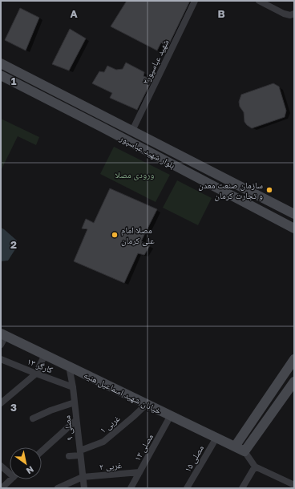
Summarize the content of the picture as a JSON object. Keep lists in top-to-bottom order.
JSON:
{
  "streets": {
    "main road": ["بلوار شهید عباسپور", "خیابان شهید اسماعیل هنیه"],
    "street": [
      "شهید عباسپور۲",
      "کارگر ۱۳",
      "۱ غربی",
      "مصلی ۹",
      "مصلی ۱۳",
      "مصلی ۱۵",
      "۲ غربی"
    ]
  },
  "crossings": [
    ["شهید عباسپور۲", "بلوار شهید عباسپور"],
    ["کارگر ۱۳", "مصلی ۹"],
    ["خیابان شهید اسماعیل هنیه", "۱ غربی"],
    ["خیابان شهید اسماعیل هنیه", "مصلی ۹"],
    ["خیابان شهید اسماعیل هنیه", "مصلی ۱۳"],
    ["خیابان شهید اسماعیل هنیه", "مصلی ۱۵"],
    ["۱ غربی", "مصلی ۹"],
    ["مصلی ۹", "۲ غربی"],
    ["مصلی ۱۳", "۲ غربی"]
  ],
  "parks": ["ورودی مصلا"],
  "places": ["سازمان صنعت معدن و تجارت کرمان", "مصلا امام علی کرمان"],
  "north": "bottom right",
  "grid": {
    "columns": ["A", "B"],
    "rows": ["1", "2", "3"]
  }
}
